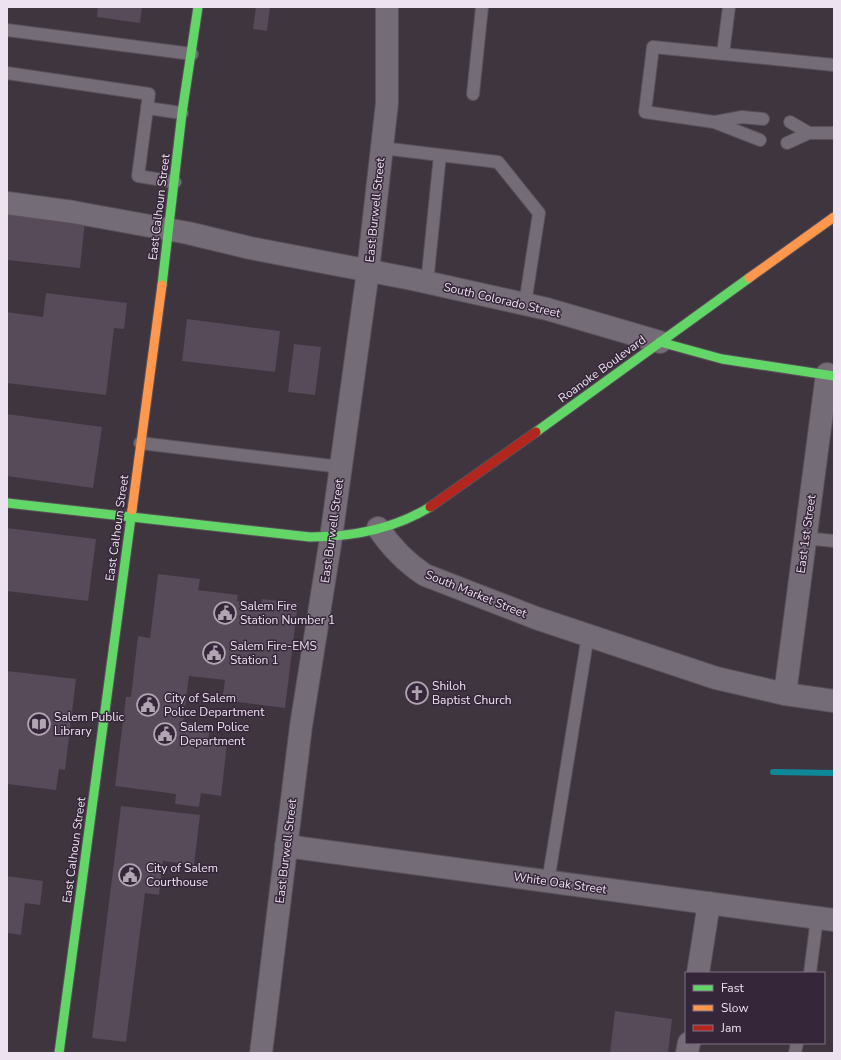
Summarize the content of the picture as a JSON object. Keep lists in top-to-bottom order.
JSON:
{
  "streets": {
    "street": [
      "East Calhoun Street",
      "East Burwell Street",
      "South Colorado Street",
      "Roanoke Boulevard",
      "East 1st Street",
      "South Market Street",
      "White Oak Street"
    ]
  },
  "crossings": [
    ["East Calhoun Street", "South Colorado Street"],
    ["East Burwell Street", "South Colorado Street"],
    ["East Burwell Street", "White Oak Street"],
    ["South Colorado Street", "Roanoke Boulevard"],
    ["South Colorado Street", "East 1st Street"],
    ["Roanoke Boulevard", "South Market Street"],
    ["East 1st Street", "South Market Street"]
  ],
  "places": {
    "public building": [
      "Salem Fire Station Number 1",
      "Salem Fire-EMS Station 1",
      "City of Salem Police Department",
      "Salem Police Department",
      "City of Salem Courthouse"
    ],
    "church": ["Shiloh Baptist Church"],
    "library": ["Salem Public Library"]
  },
  "legend": ["Fast", "Slow", "Jam"]
}
